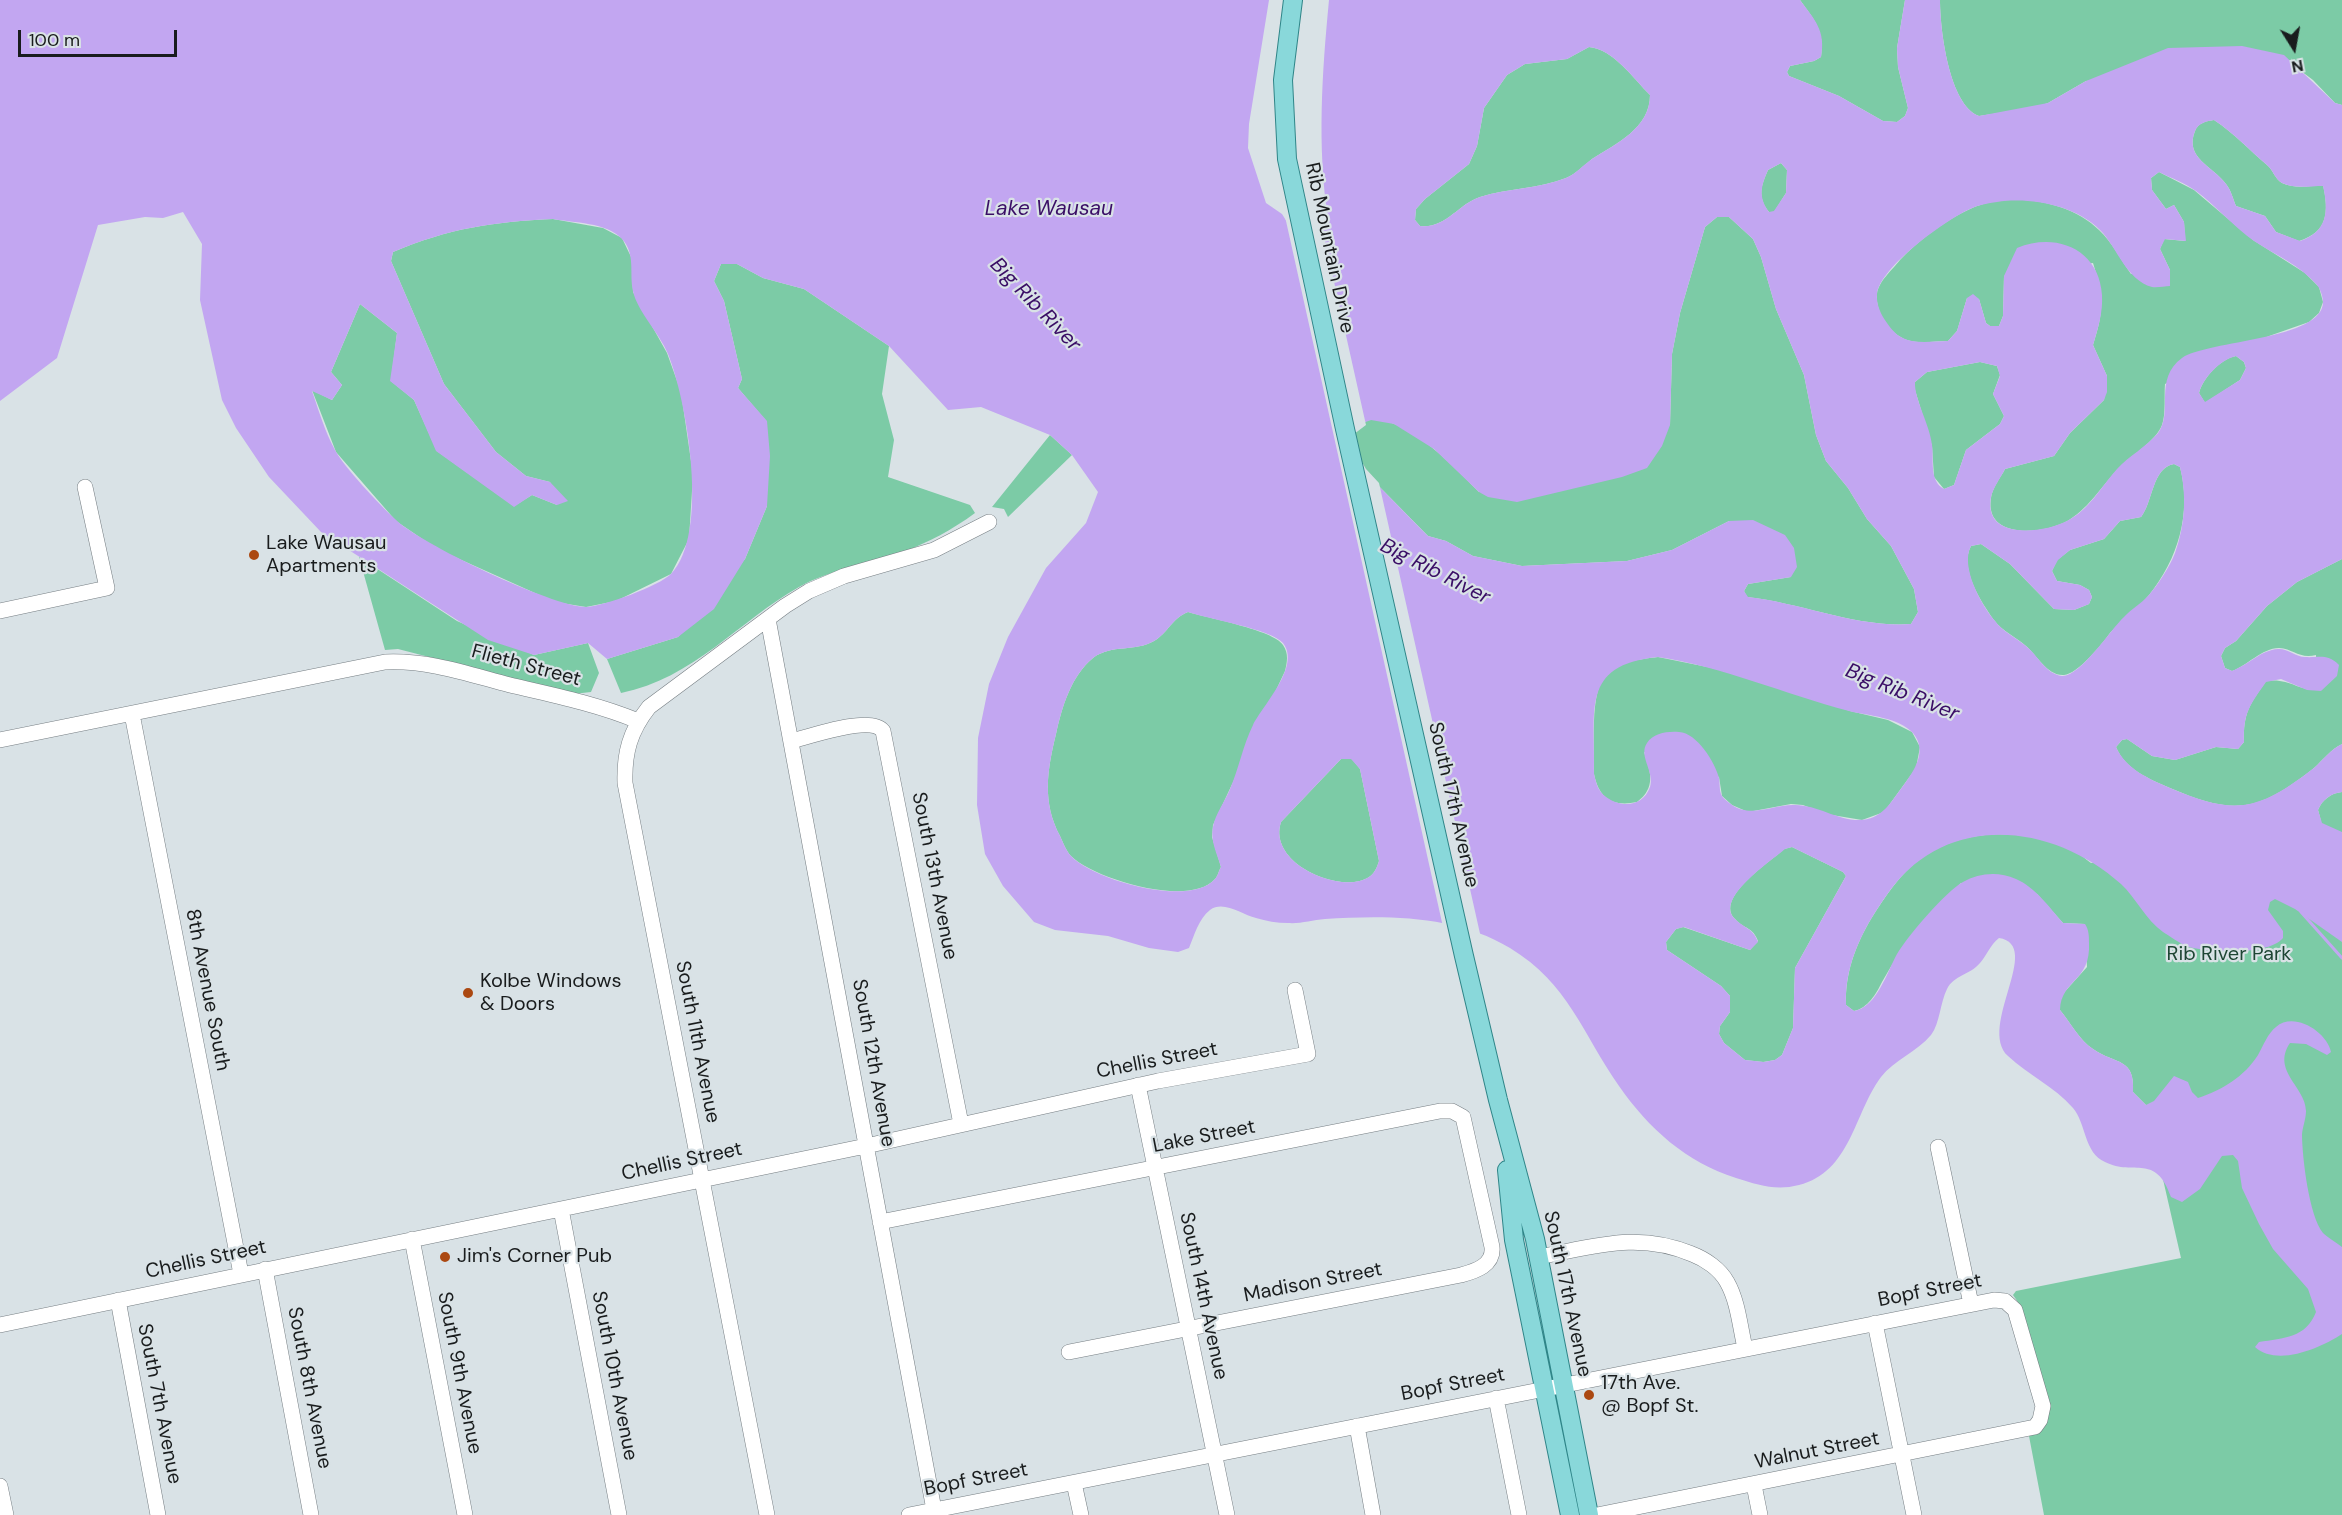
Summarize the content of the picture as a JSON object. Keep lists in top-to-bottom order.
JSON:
{
  "streets": {
    "main road": ["Rib Mountain Drive", "South 17th Avenue"],
    "street": [
      "Flieth Street",
      "South 13th Avenue",
      "8th Avenue South",
      "South 11th Avenue",
      "Chellis Street",
      "South 12th Avenue",
      "Lake Street",
      "Madison Street",
      "Bopf Street",
      "South 14th Avenue",
      "South 9th Avenue",
      "South 10th Avenue",
      "South 8th Avenue",
      "South 7th Avenue",
      "Walnut Street"
    ]
  },
  "crossings": [
    ["Rib Mountain Drive", "South 17th Avenue"],
    ["Flieth Street", "8th Avenue South"],
    ["Flieth Street", "South 11th Avenue"],
    ["South 17th Avenue", "Bopf Street"],
    ["South 13th Avenue", "Chellis Street"],
    ["South 13th Avenue", "South 12th Avenue"],
    ["8th Avenue South", "Chellis Street"],
    ["South 11th Avenue", "Chellis Street"],
    ["Chellis Street", "South 12th Avenue"],
    ["Chellis Street", "South 14th Avenue"],
    ["Chellis Street", "South 9th Avenue"],
    ["Chellis Street", "South 10th Avenue"],
    ["Chellis Street", "South 8th Avenue"],
    ["Chellis Street", "South 7th Avenue"],
    ["South 12th Avenue", "Lake Street"],
    ["South 12th Avenue", "Bopf Street"],
    ["Lake Street", "Madison Street"],
    ["Lake Street", "South 14th Avenue"],
    ["Madison Street", "South 14th Avenue"],
    ["Bopf Street", "South 14th Avenue"],
    ["Bopf Street", "Walnut Street"]
  ],
  "water": ["Lake Wausau", "Big Rib River"],
  "parks": ["Rib River Park"],
  "places": [
    "Lake Wausau Apartments",
    "Kolbe Windows & Doors",
    "Jim's Corner Pub",
    "17th Ave. @ Bopf St."
  ],
  "scale_bar": "100 m",
  "north": "bottom"
}
